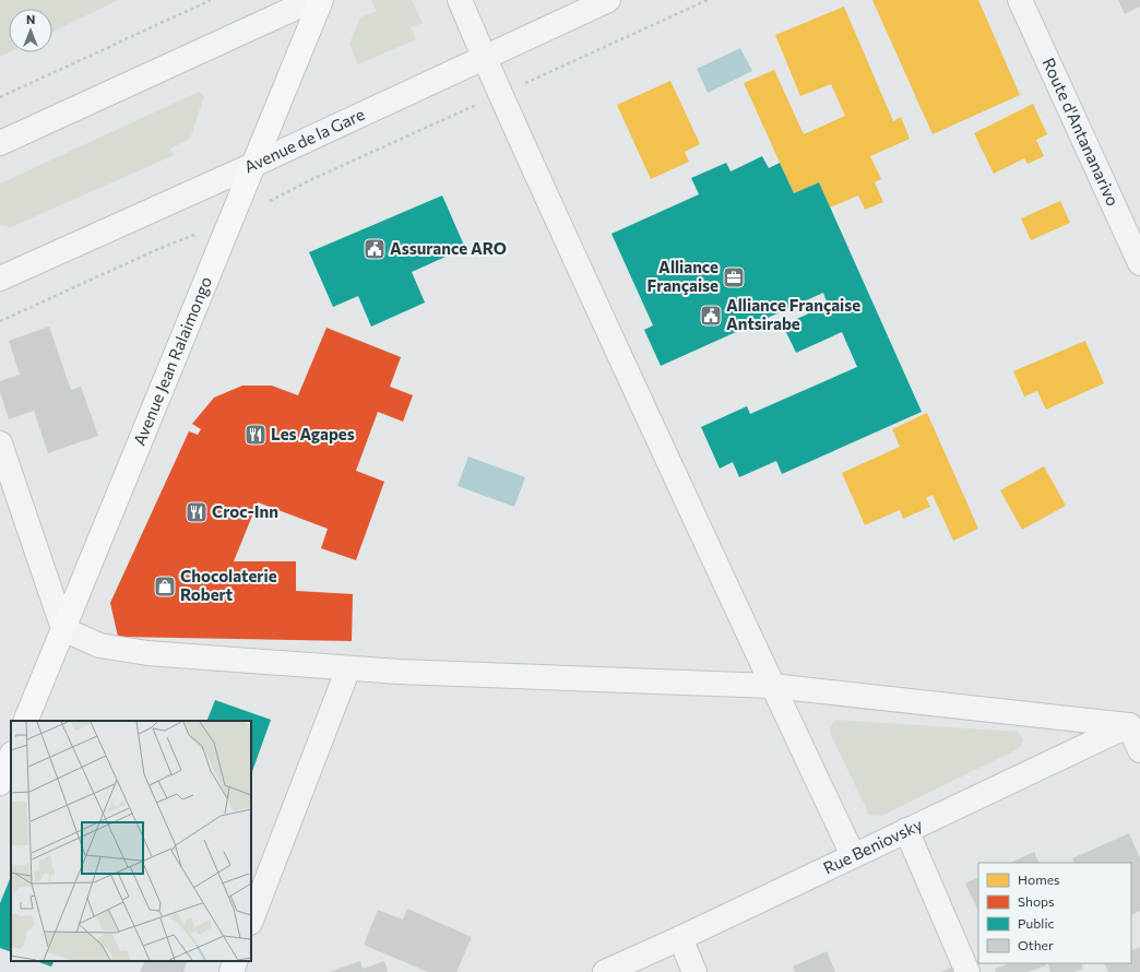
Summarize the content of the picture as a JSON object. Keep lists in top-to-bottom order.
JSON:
{
  "streets": {
    "main road": ["Avenue Jean Ralaimongo"],
    "street": ["Route d'Antananarivo", "Avenue de la Gare", "Rue Beniovsky"]
  },
  "crossings": [
    ["Avenue de la Gare", "Avenue Jean Ralaimongo"]
  ],
  "places": {
    "public building": ["Assurance ARO", "Alliance Française Antsirabe"],
    "office": ["Alliance Française"],
    "restaurant": ["Les Agapes", "Croc-Inn"],
    "shop": ["Chocolaterie Robert"]
  },
  "legend": [
    "Homes",
    "Shops",
    "Public",
    "Other"
  ],
  "north": "top"
}
